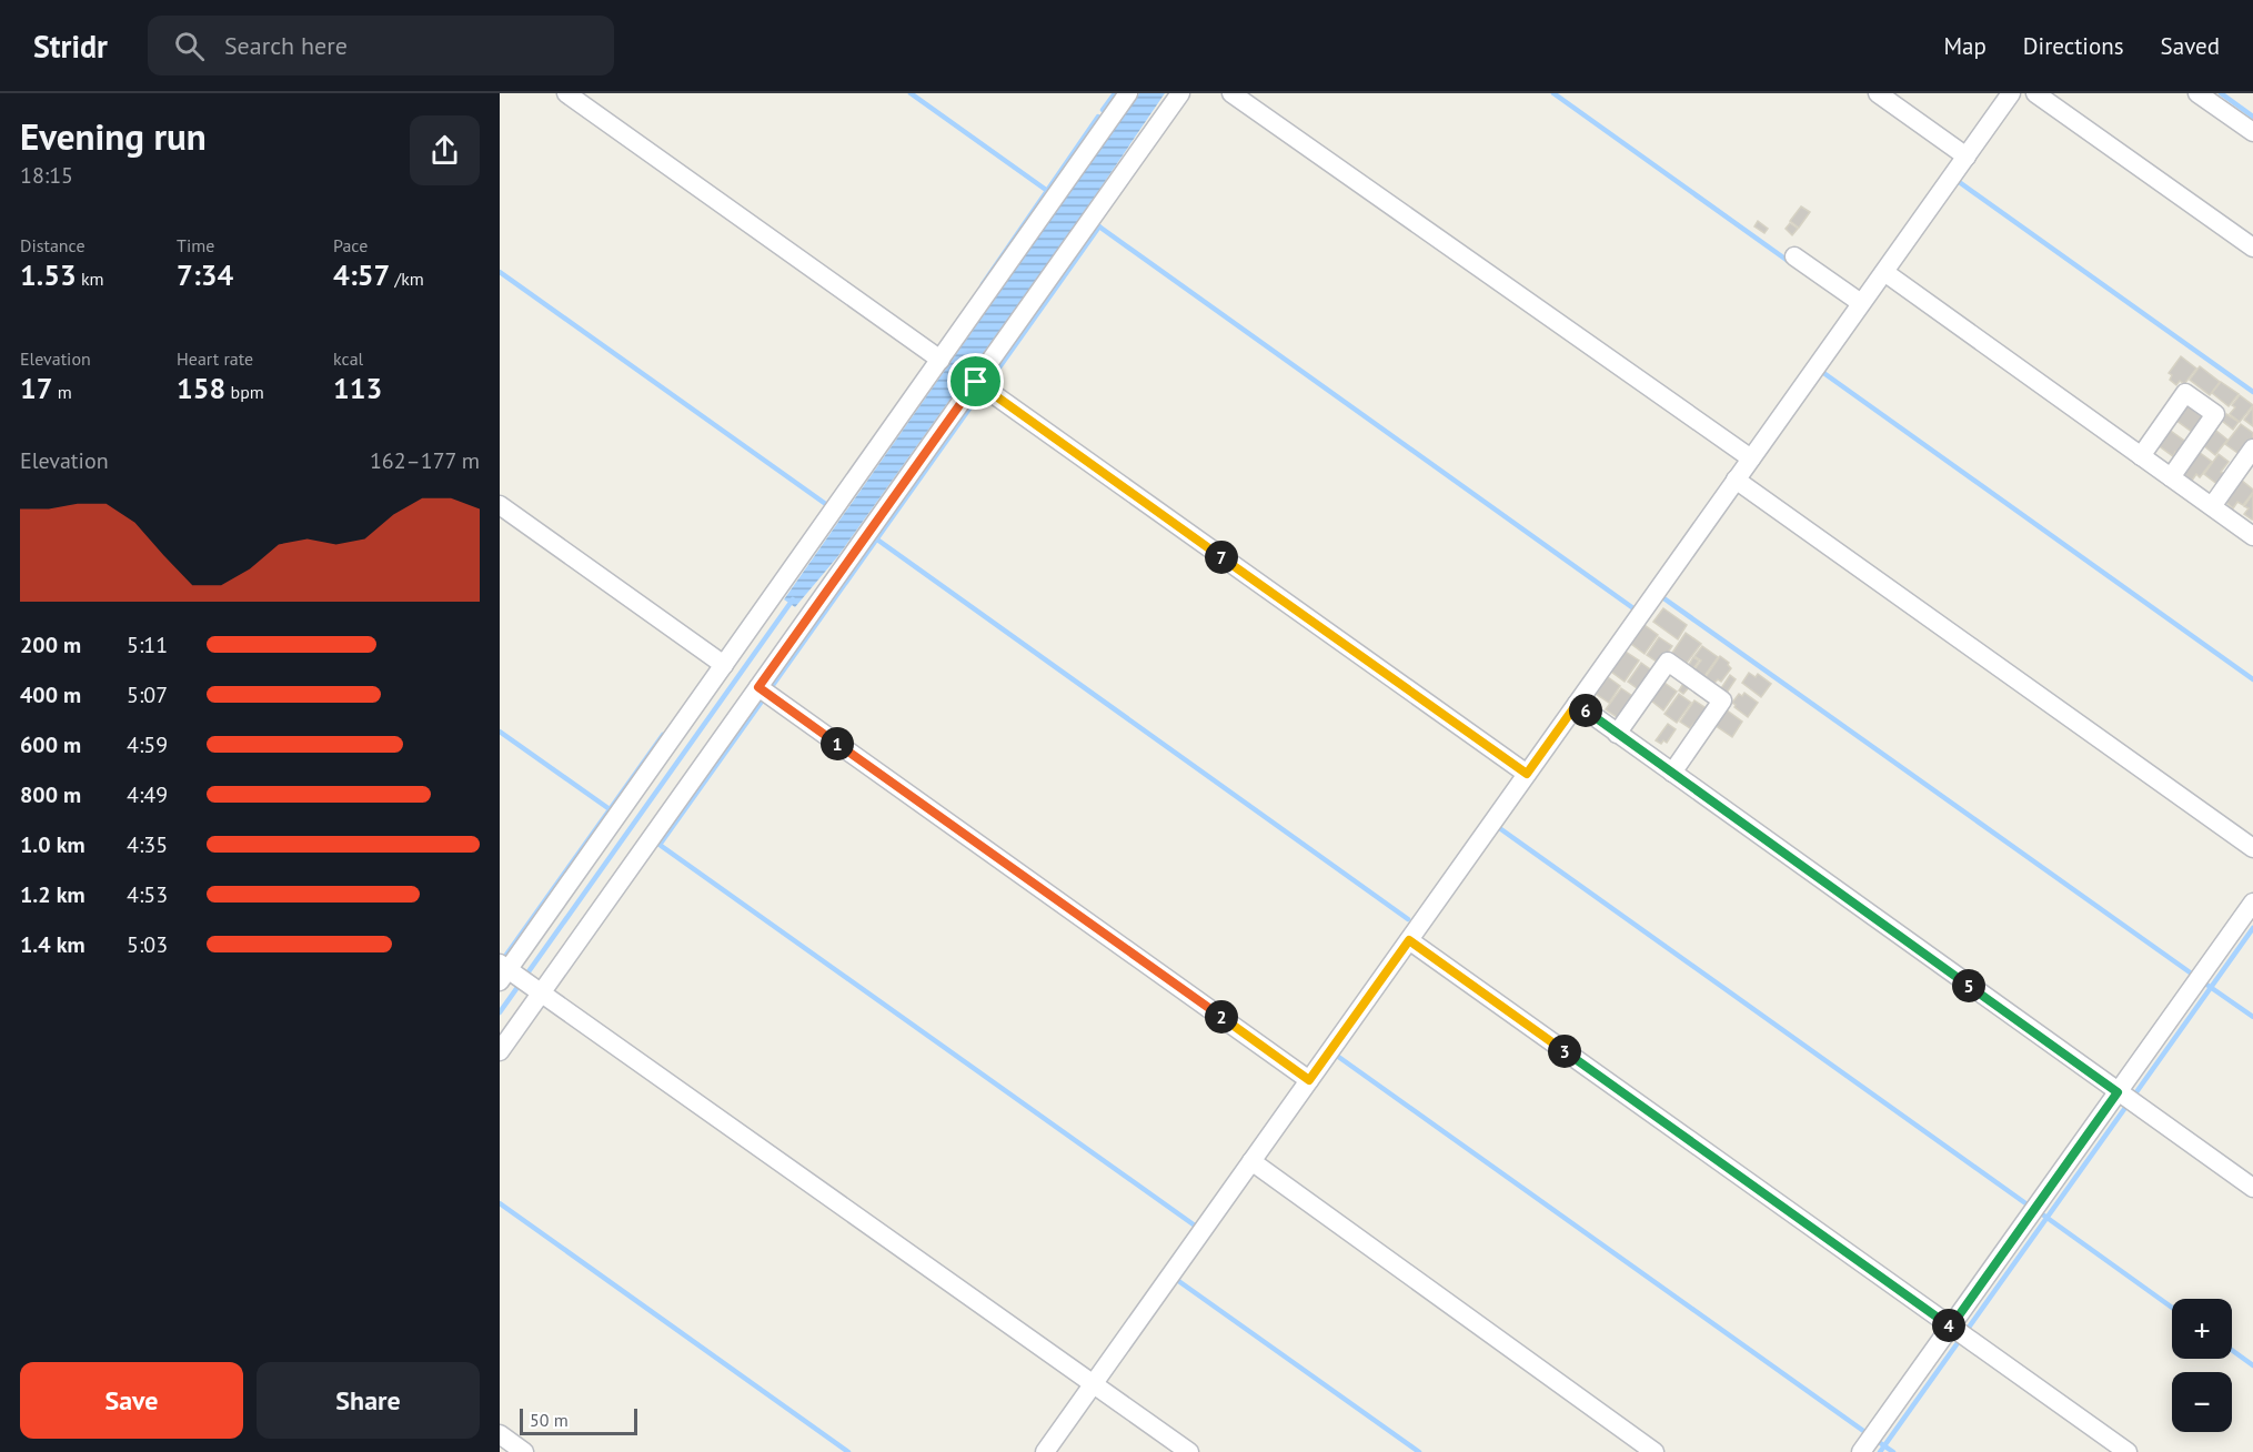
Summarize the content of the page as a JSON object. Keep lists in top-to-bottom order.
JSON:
{
  "scale_bar": "50 m",
  "page": {
    "header": "Stridr",
    "search": "Search here",
    "nav": ["Map", "Directions", "Saved"],
    "heading": ["Evening run", "18:15"],
    "stats": [
      ["Distance", "1.53 km"],
      ["Time", "7:34"],
      ["Pace", "4:57 /km"],
      ["Elevation", "17 m"],
      ["Heart rate", "158 bpm"],
      ["kcal", "113"]
    ],
    "chart": ["Elevation", "162–177 m"],
    "pins": [
      "7",
      "6",
      "1",
      "5",
      "2",
      "3",
      "4"
    ],
    "list": [
      {
        "name": "200 m",
        "note": "5:11"
      },
      {
        "name": "400 m",
        "note": "5:07"
      },
      {
        "name": "600 m",
        "note": "4:59"
      },
      {
        "name": "800 m",
        "note": "4:49"
      },
      {
        "name": "1.0 km",
        "note": "4:35"
      },
      {
        "name": "1.2 km",
        "note": "4:53"
      },
      {
        "name": "1.4 km",
        "note": "5:03"
      }
    ],
    "map_buttons": ["+", "−"],
    "buttons": ["Save", "Share"],
    "scale": "50 m"
  }
}
